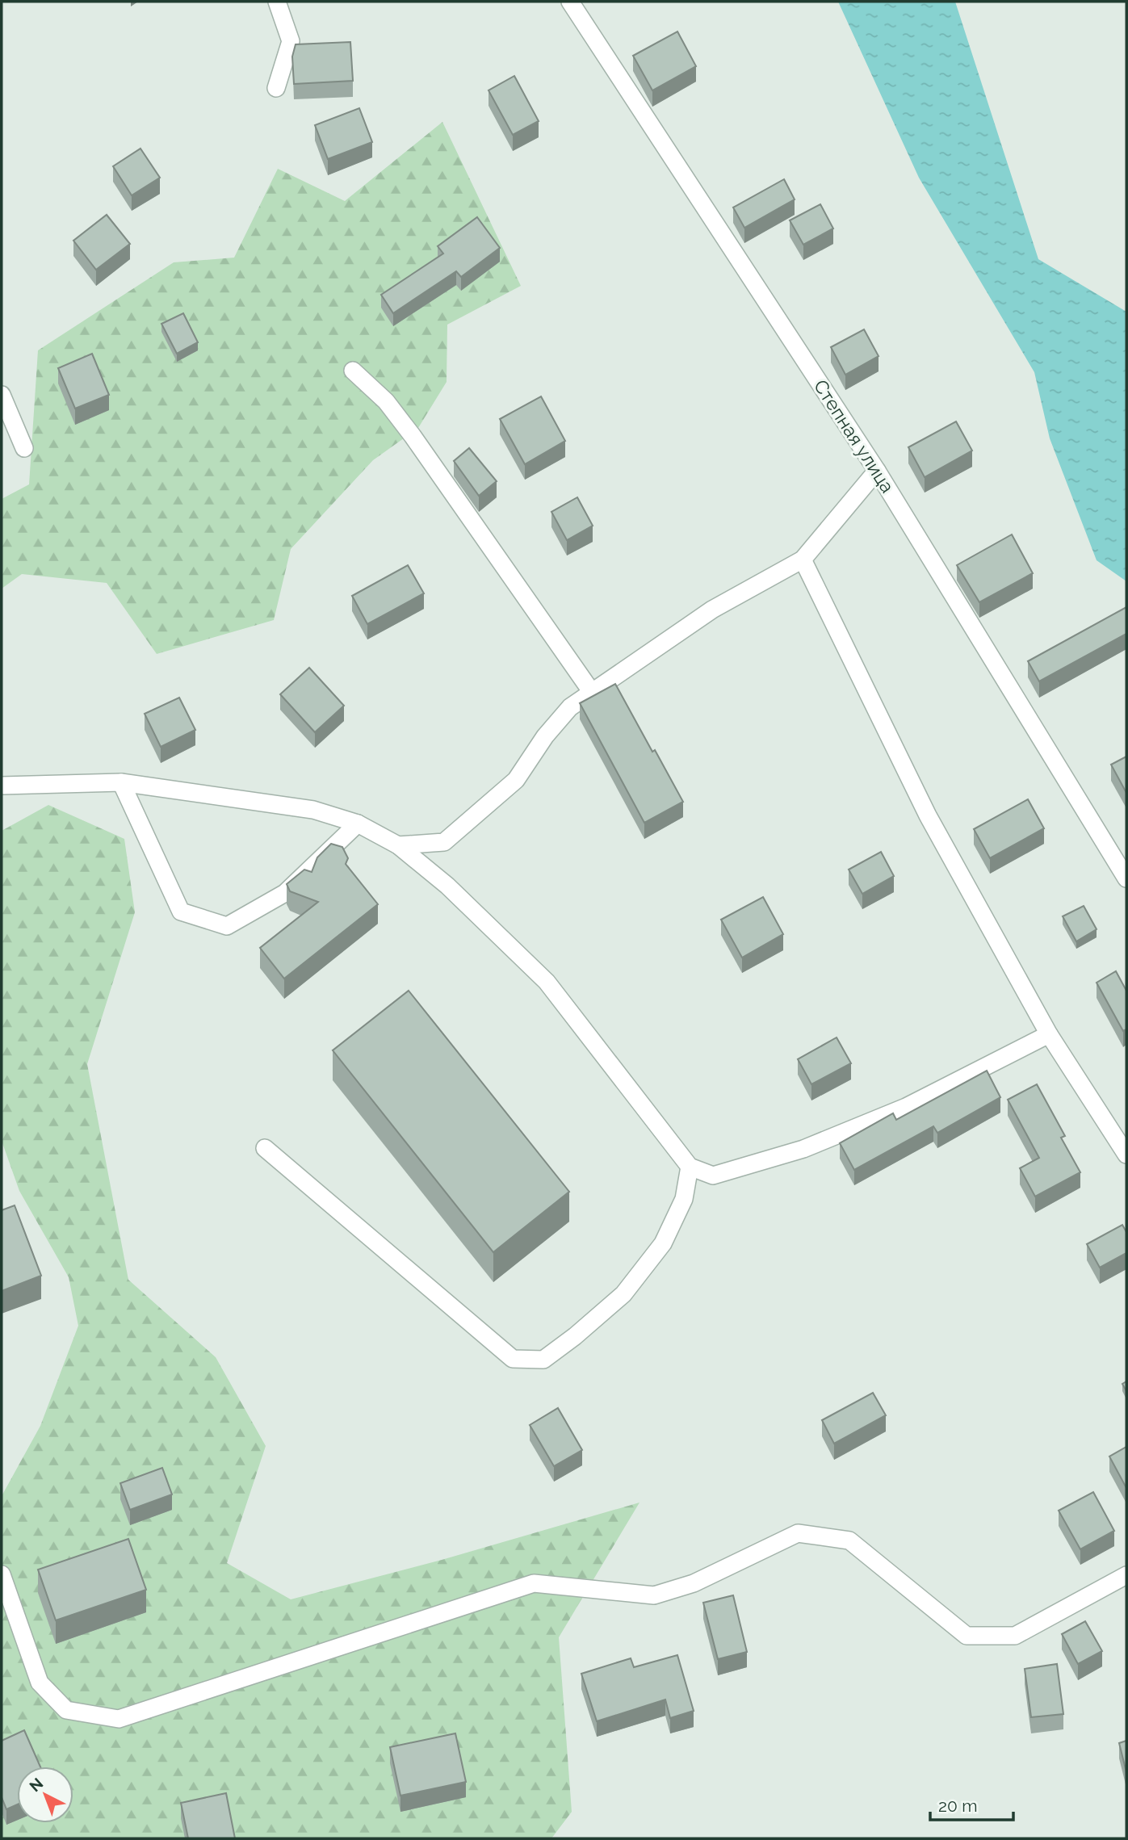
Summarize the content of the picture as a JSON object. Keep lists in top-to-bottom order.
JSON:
{
  "streets": {
    "street": ["Степная улица"]
  },
  "scale_bar": "20 m",
  "north": "top left"
}
